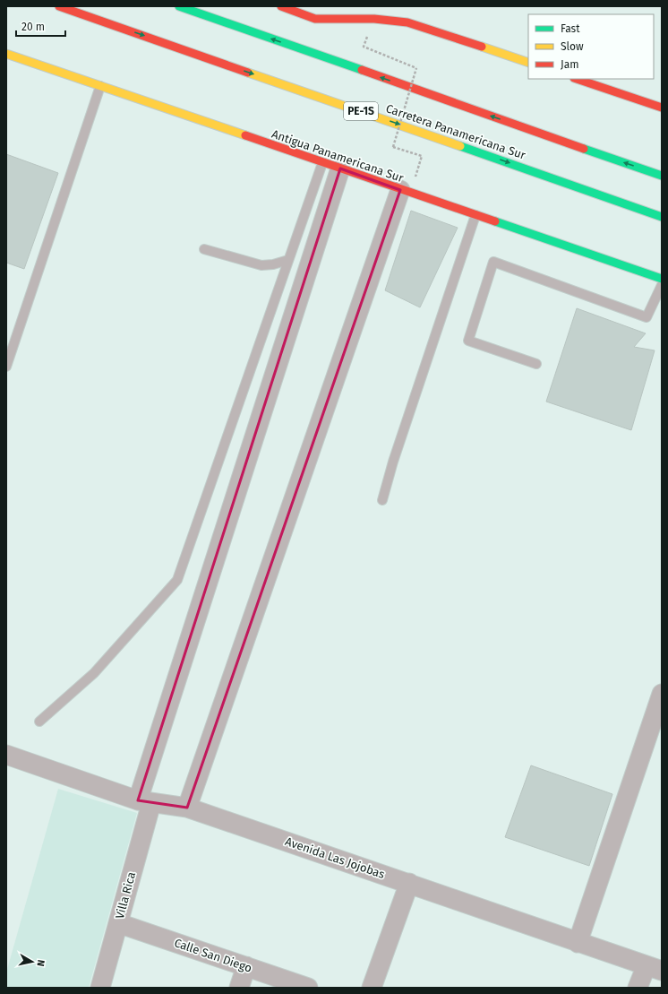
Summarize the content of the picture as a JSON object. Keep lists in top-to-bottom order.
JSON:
{
  "streets": {
    "main road": ["PE-1S", "Carretera Panamericana Sur", "Antigua Panamericana Sur"],
    "street": ["Avenida Las Jojobas", "Villa Rica", "Calle San Diego"]
  },
  "crossings": [
    ["Antigua Panamericana Sur", "Villa Rica"],
    ["Avenida Las Jojobas", "Villa Rica"],
    ["Villa Rica", "Calle San Diego"]
  ],
  "legend": ["Fast", "Slow", "Jam"],
  "scale_bar": "20 m",
  "north": "right"
}
